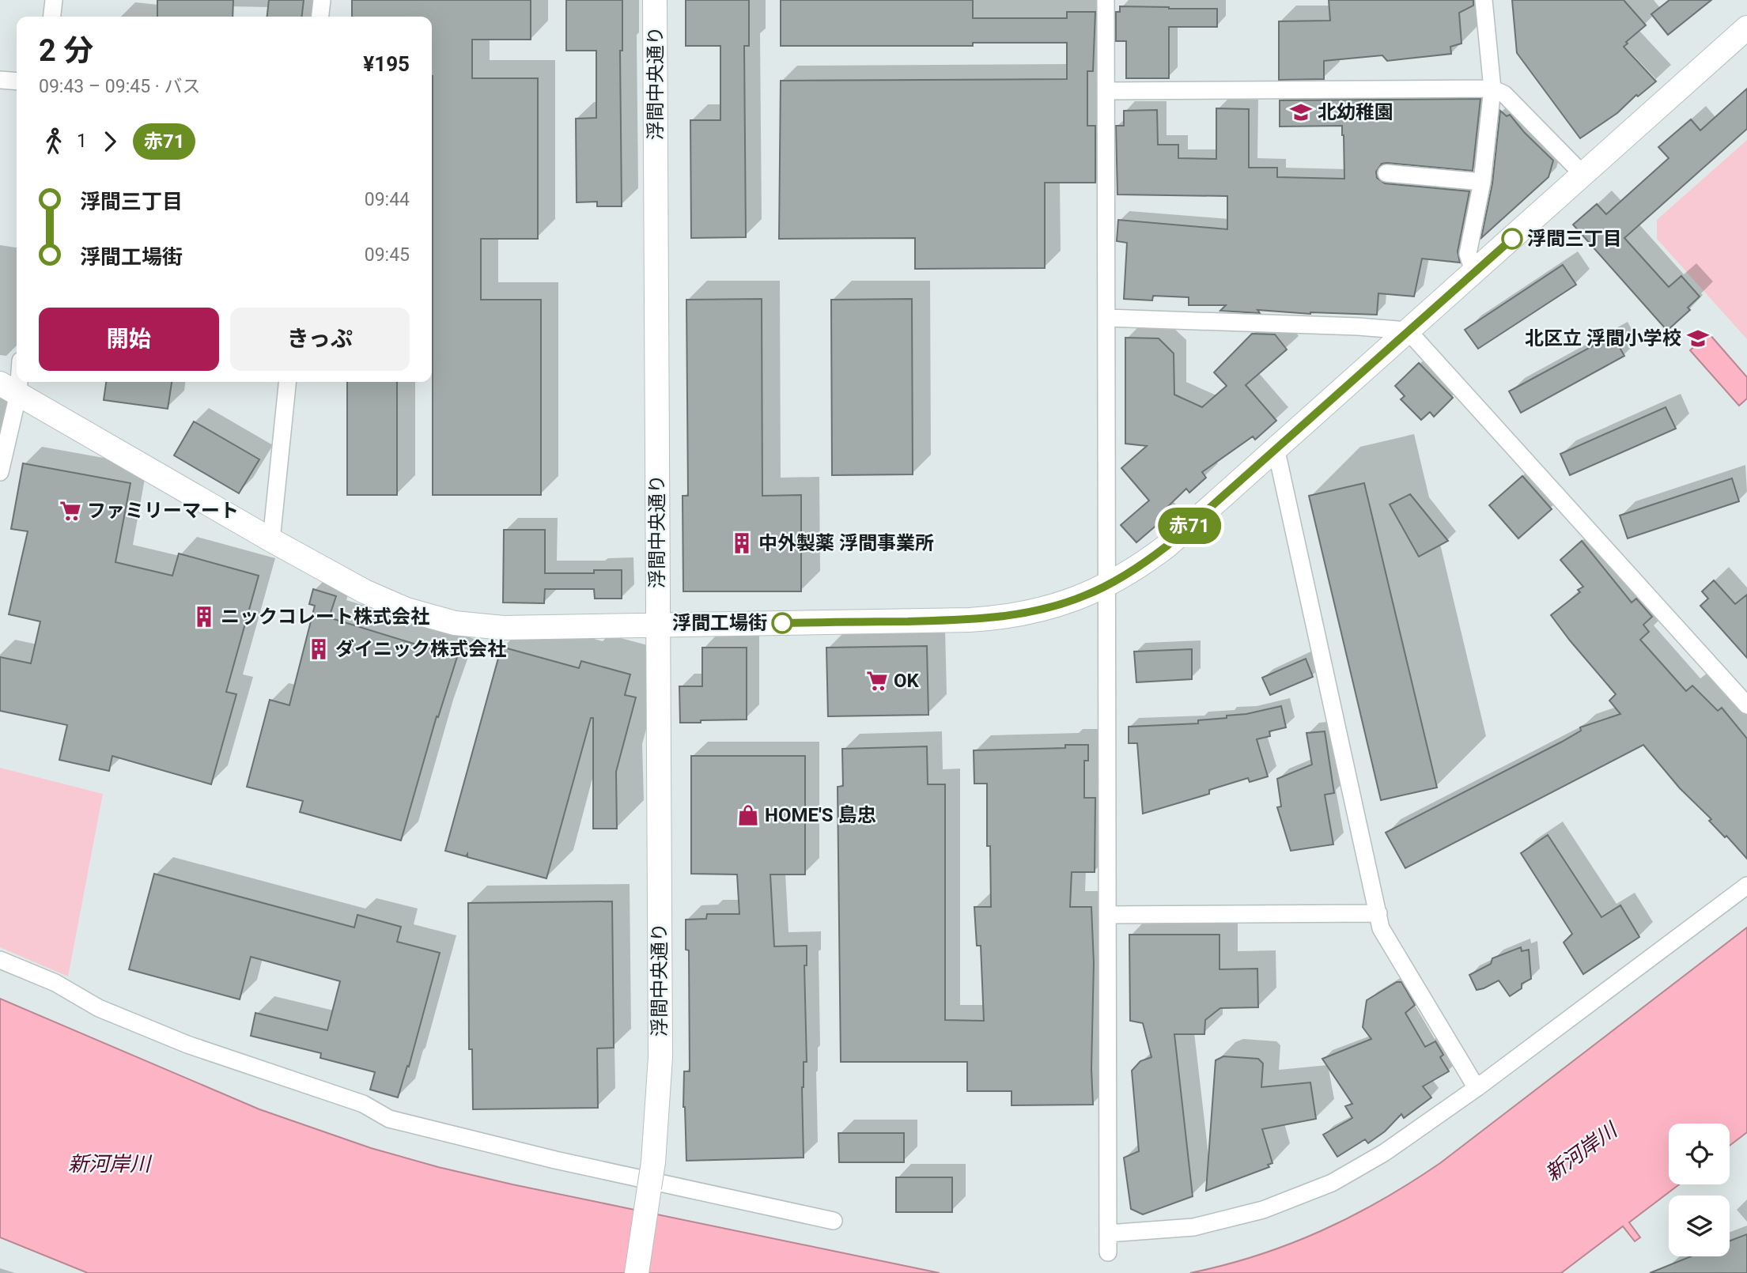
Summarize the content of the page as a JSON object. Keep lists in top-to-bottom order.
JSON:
{
  "streets": {
    "street": ["浮間中央通り"]
  },
  "water": ["新河岸川"],
  "places": {
    "school or university": ["北幼稚園", "北区立 浮間小学校"],
    "other": ["浮間三丁目", "浮間工場街"],
    "supermarket": ["ファミリーマート", "OK"],
    "building": ["中外製薬 浮間事業所", "ニックコレート株式会社", "ダイニック株式会社"],
    "shop": ["HOME'S 島忠"]
  },
  "lines": ["bus line 赤71"],
  "page": {
    "on_map": "赤71",
    "heading": ["2 分", "09:43 – 09:45 · バス", "¥195"],
    "legs": ["1", "赤71"],
    "list": [
      {
        "name": "浮間三丁目",
        "value": "09:44"
      },
      {
        "name": "浮間工場街",
        "value": "09:45"
      }
    ],
    "buttons": ["開始", "きっぷ"]
  }
}
